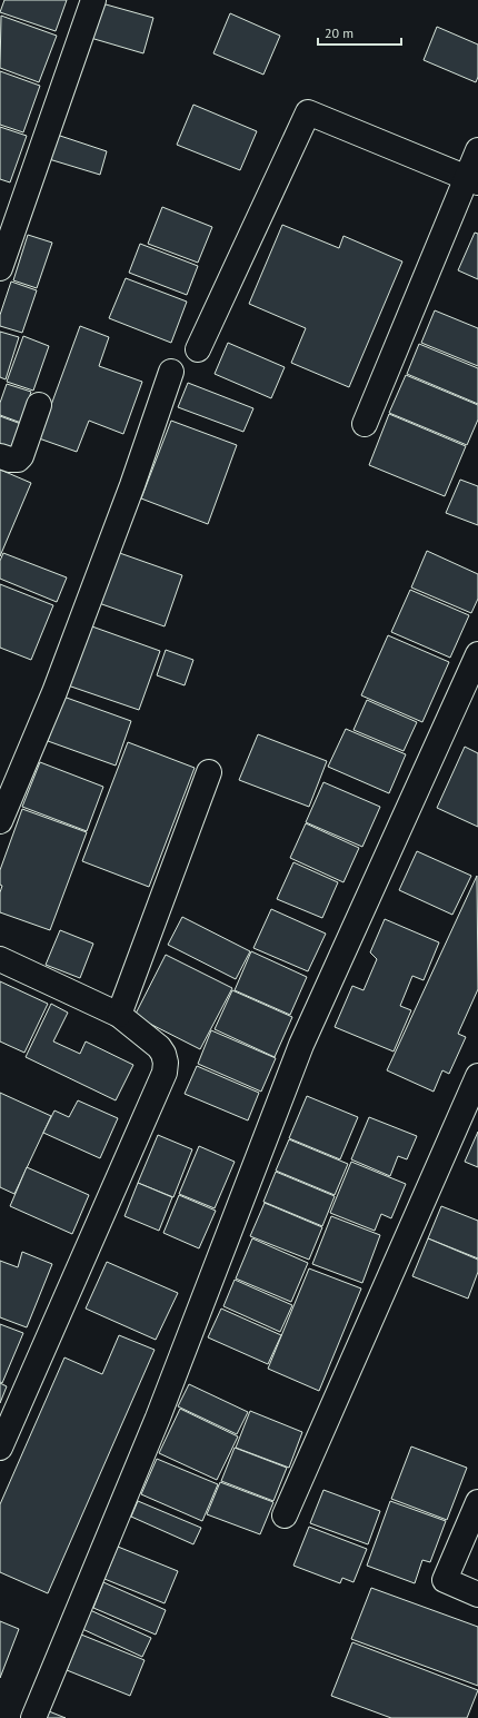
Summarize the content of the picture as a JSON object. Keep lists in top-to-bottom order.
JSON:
{
  "scale_bar": "20 m"
}
